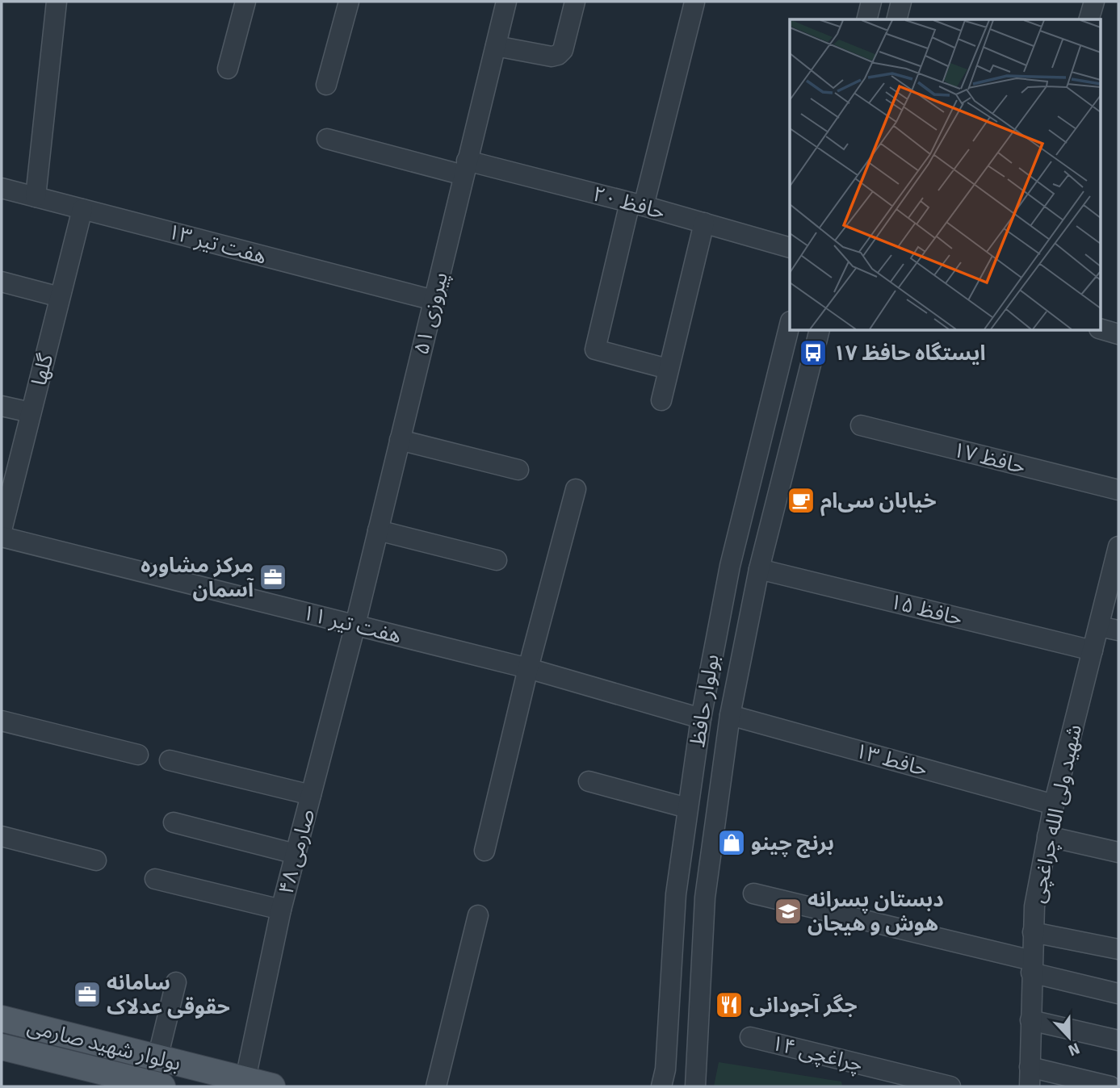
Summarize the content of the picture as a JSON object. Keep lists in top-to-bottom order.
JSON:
{
  "streets": {
    "main road": ["بولوار شهید صارمی"],
    "street": [
      "حافظ ۲۰",
      "هفت تیر ۱۳",
      "پیروزی ۵۱",
      "گلها",
      "حافظ ۱۷",
      "حافظ ۱۵",
      "هفت تیر ۱۱",
      "بولوار حافظ",
      "حافط ۱۳",
      "شهید ولی الله چراغچی",
      "صارمی ۴۸",
      "چراغچی ۱۴"
    ]
  },
  "crossings": [
    ["حافظ ۲۰", "پیروزی ۵۱"],
    ["هفت تیر ۱۳", "پیروزی ۵۱"],
    ["هفت تیر ۱۳", "گلها"],
    ["پیروزی ۵۱", "هفت تیر ۱۱"],
    ["پیروزی ۵۱", "صارمی ۴۸"],
    ["گلها", "هفت تیر ۱۱"],
    ["حافظ ۱۵", "بولوار حافظ"],
    ["حافظ ۱۵", "شهید ولی الله چراغچی"],
    ["هفت تیر ۱۱", "بولوار حافظ"],
    ["هفت تیر ۱۱", "صارمی ۴۸"],
    ["بولوار حافظ", "حافط ۱۳"],
    ["حافط ۱۳", "شهید ولی الله چراغچی"],
    ["صارمی ۴۸", "بولوار شهید صارمی"]
  ],
  "places": {
    "bus stop": ["ایستگاه حافظ ۱۷"],
    "cafe": ["خیابان سی‌ام"],
    "office": ["مرکز مشاوره آسمان", "سامانه حقوقی عدلاک"],
    "shop": ["برنج چینو"],
    "school or university": ["دبستان پسرانه هوش و هیجان"],
    "restaurant": ["جگر آجودانی"]
  },
  "north": "bottom"
}
